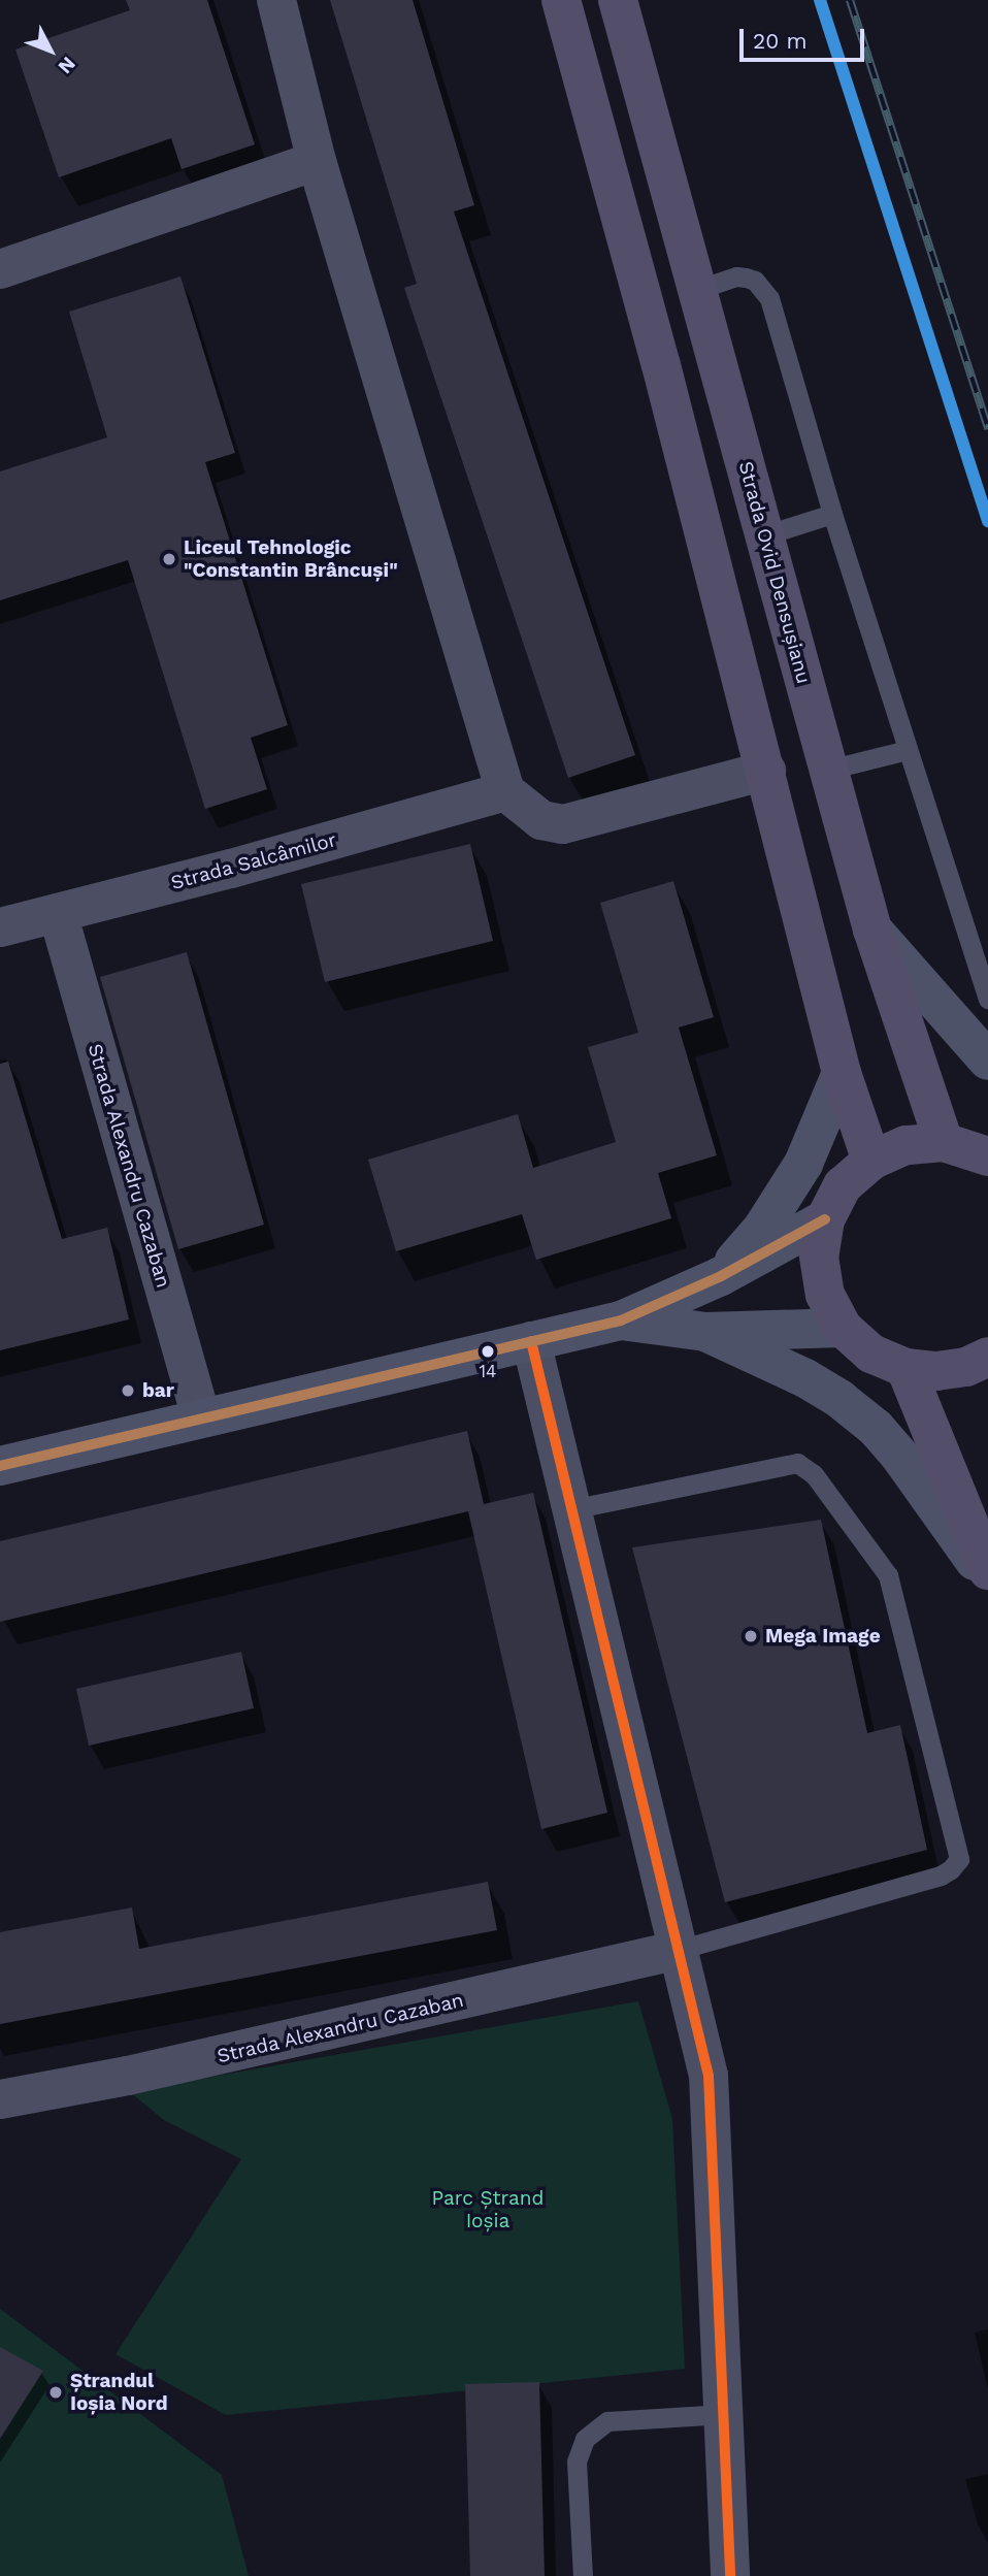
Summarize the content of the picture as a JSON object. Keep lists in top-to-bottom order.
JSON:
{
  "streets": {
    "main road": ["Strada Ovid Densușianu"],
    "street": ["Strada Salcâmilor", "Strada Alexandru Cazaban"]
  },
  "crossings": [
    ["Strada Salcâmilor", "Strada Alexandru Cazaban"]
  ],
  "parks": ["Parc Ștrand Ioșia"],
  "places": [
    "Liceul Tehnologic \"Constantin Brâncuși\"",
    "14",
    "bar",
    "Mega Image",
    "Ștrandul Ioșia Nord"
  ],
  "scale_bar": "20 m",
  "north": "bottom right"
}
